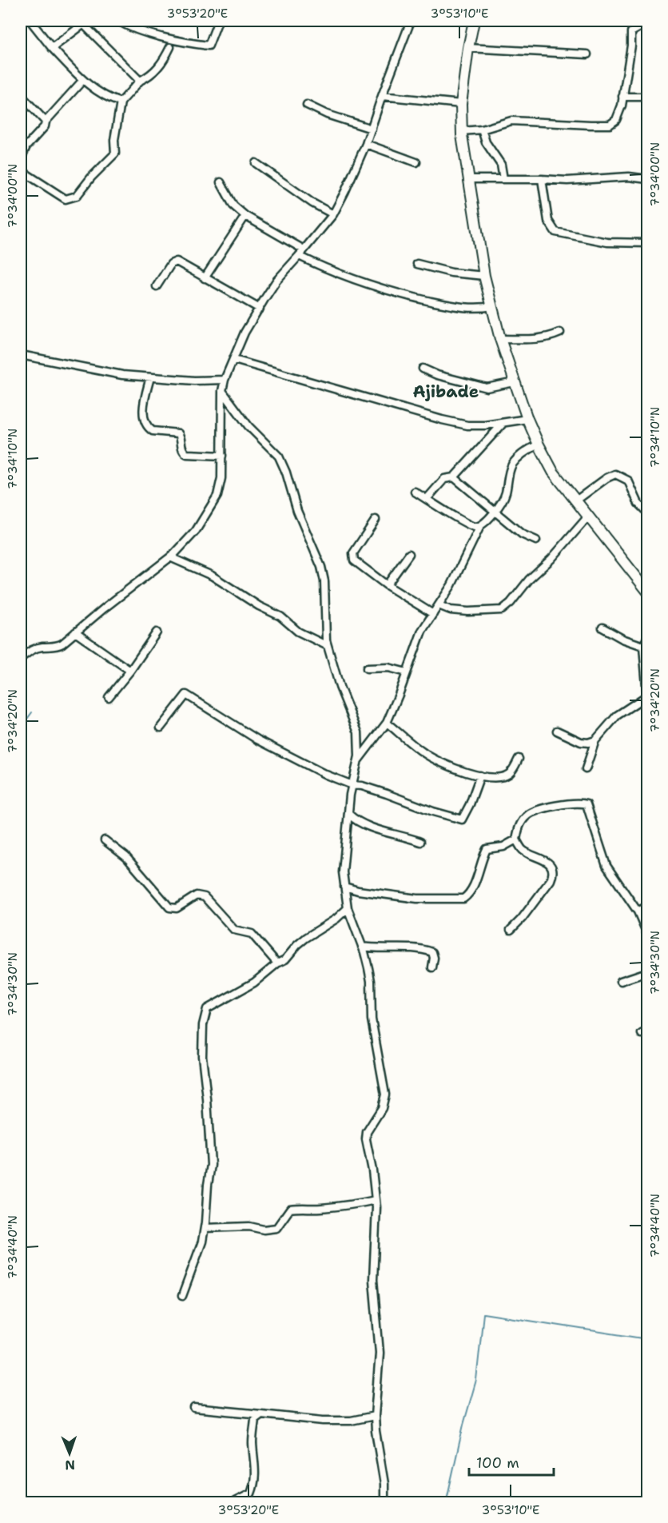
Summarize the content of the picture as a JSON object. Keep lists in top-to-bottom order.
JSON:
{
  "districts": ["Ajibade"],
  "scale_bar": "100 m",
  "north": "bottom",
  "coordinates": [
    "3°53'20\"E",
    "3°53'10\"E",
    "7°34'00\"N",
    "7°34'10\"N",
    "7°34'20\"N",
    "7°34'30\"N",
    "7°34'40\"N"
  ]
}
